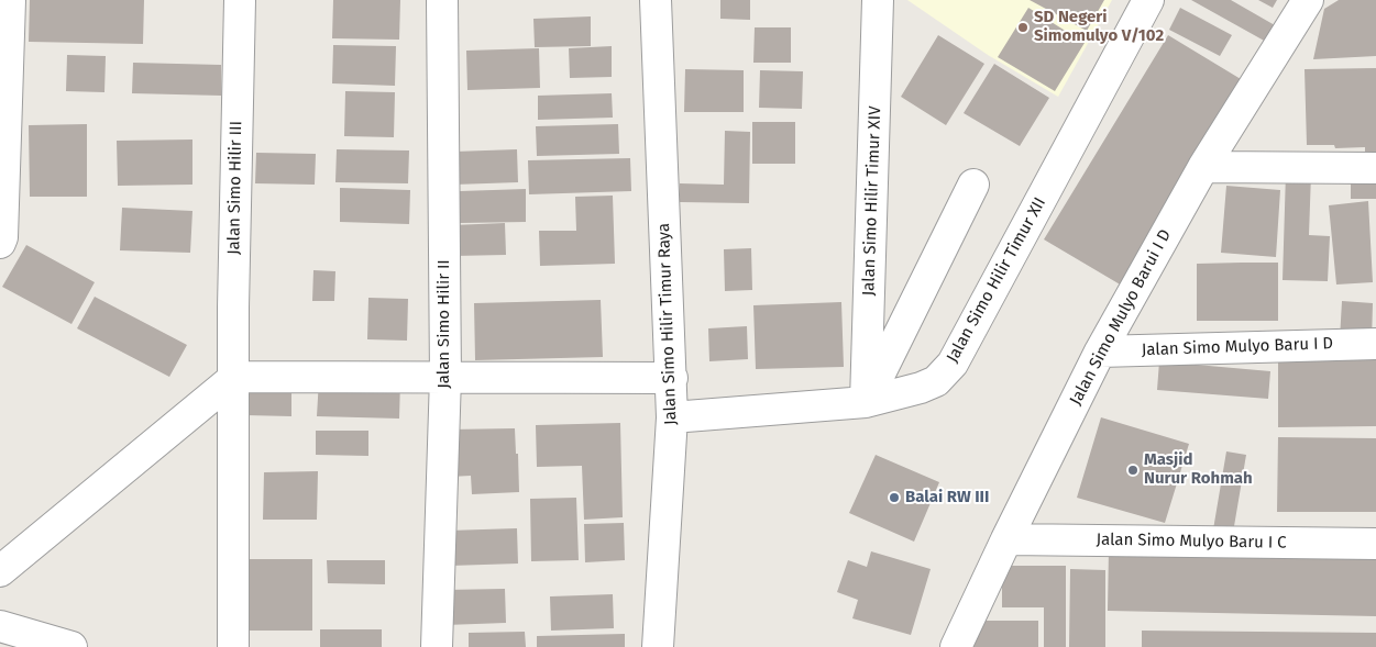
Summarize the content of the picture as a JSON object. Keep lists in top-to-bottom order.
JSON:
{
  "streets": {
    "street": [
      "Jalan Simo Hilir III",
      "Jalan Simo Hilir Timur XIV",
      "Jalan Simo Hilir Timur XII",
      "Jalan Simo Mulyo Barui I D",
      "Jalan Simo Hilir II",
      "Jalan Simo Hilir Timur Raya",
      "Jalan Simo Mulyo Baru I D",
      "Jalan Simo Mulyo Baru I C"
    ]
  },
  "crossings": [
    ["Jalan Simo Hilir Timur XIV", "Jalan Simo Hilir Timur XII"],
    ["Jalan Simo Hilir Timur XII", "Jalan Simo Hilir Timur Raya"],
    ["Jalan Simo Mulyo Barui I D", "Jalan Simo Mulyo Baru I D"],
    ["Jalan Simo Mulyo Barui I D", "Jalan Simo Mulyo Baru I C"]
  ],
  "places": ["SD Negeri Simomulyo V/102", "Masjid Nurur Rohmah", "Balai RW III"]
}
